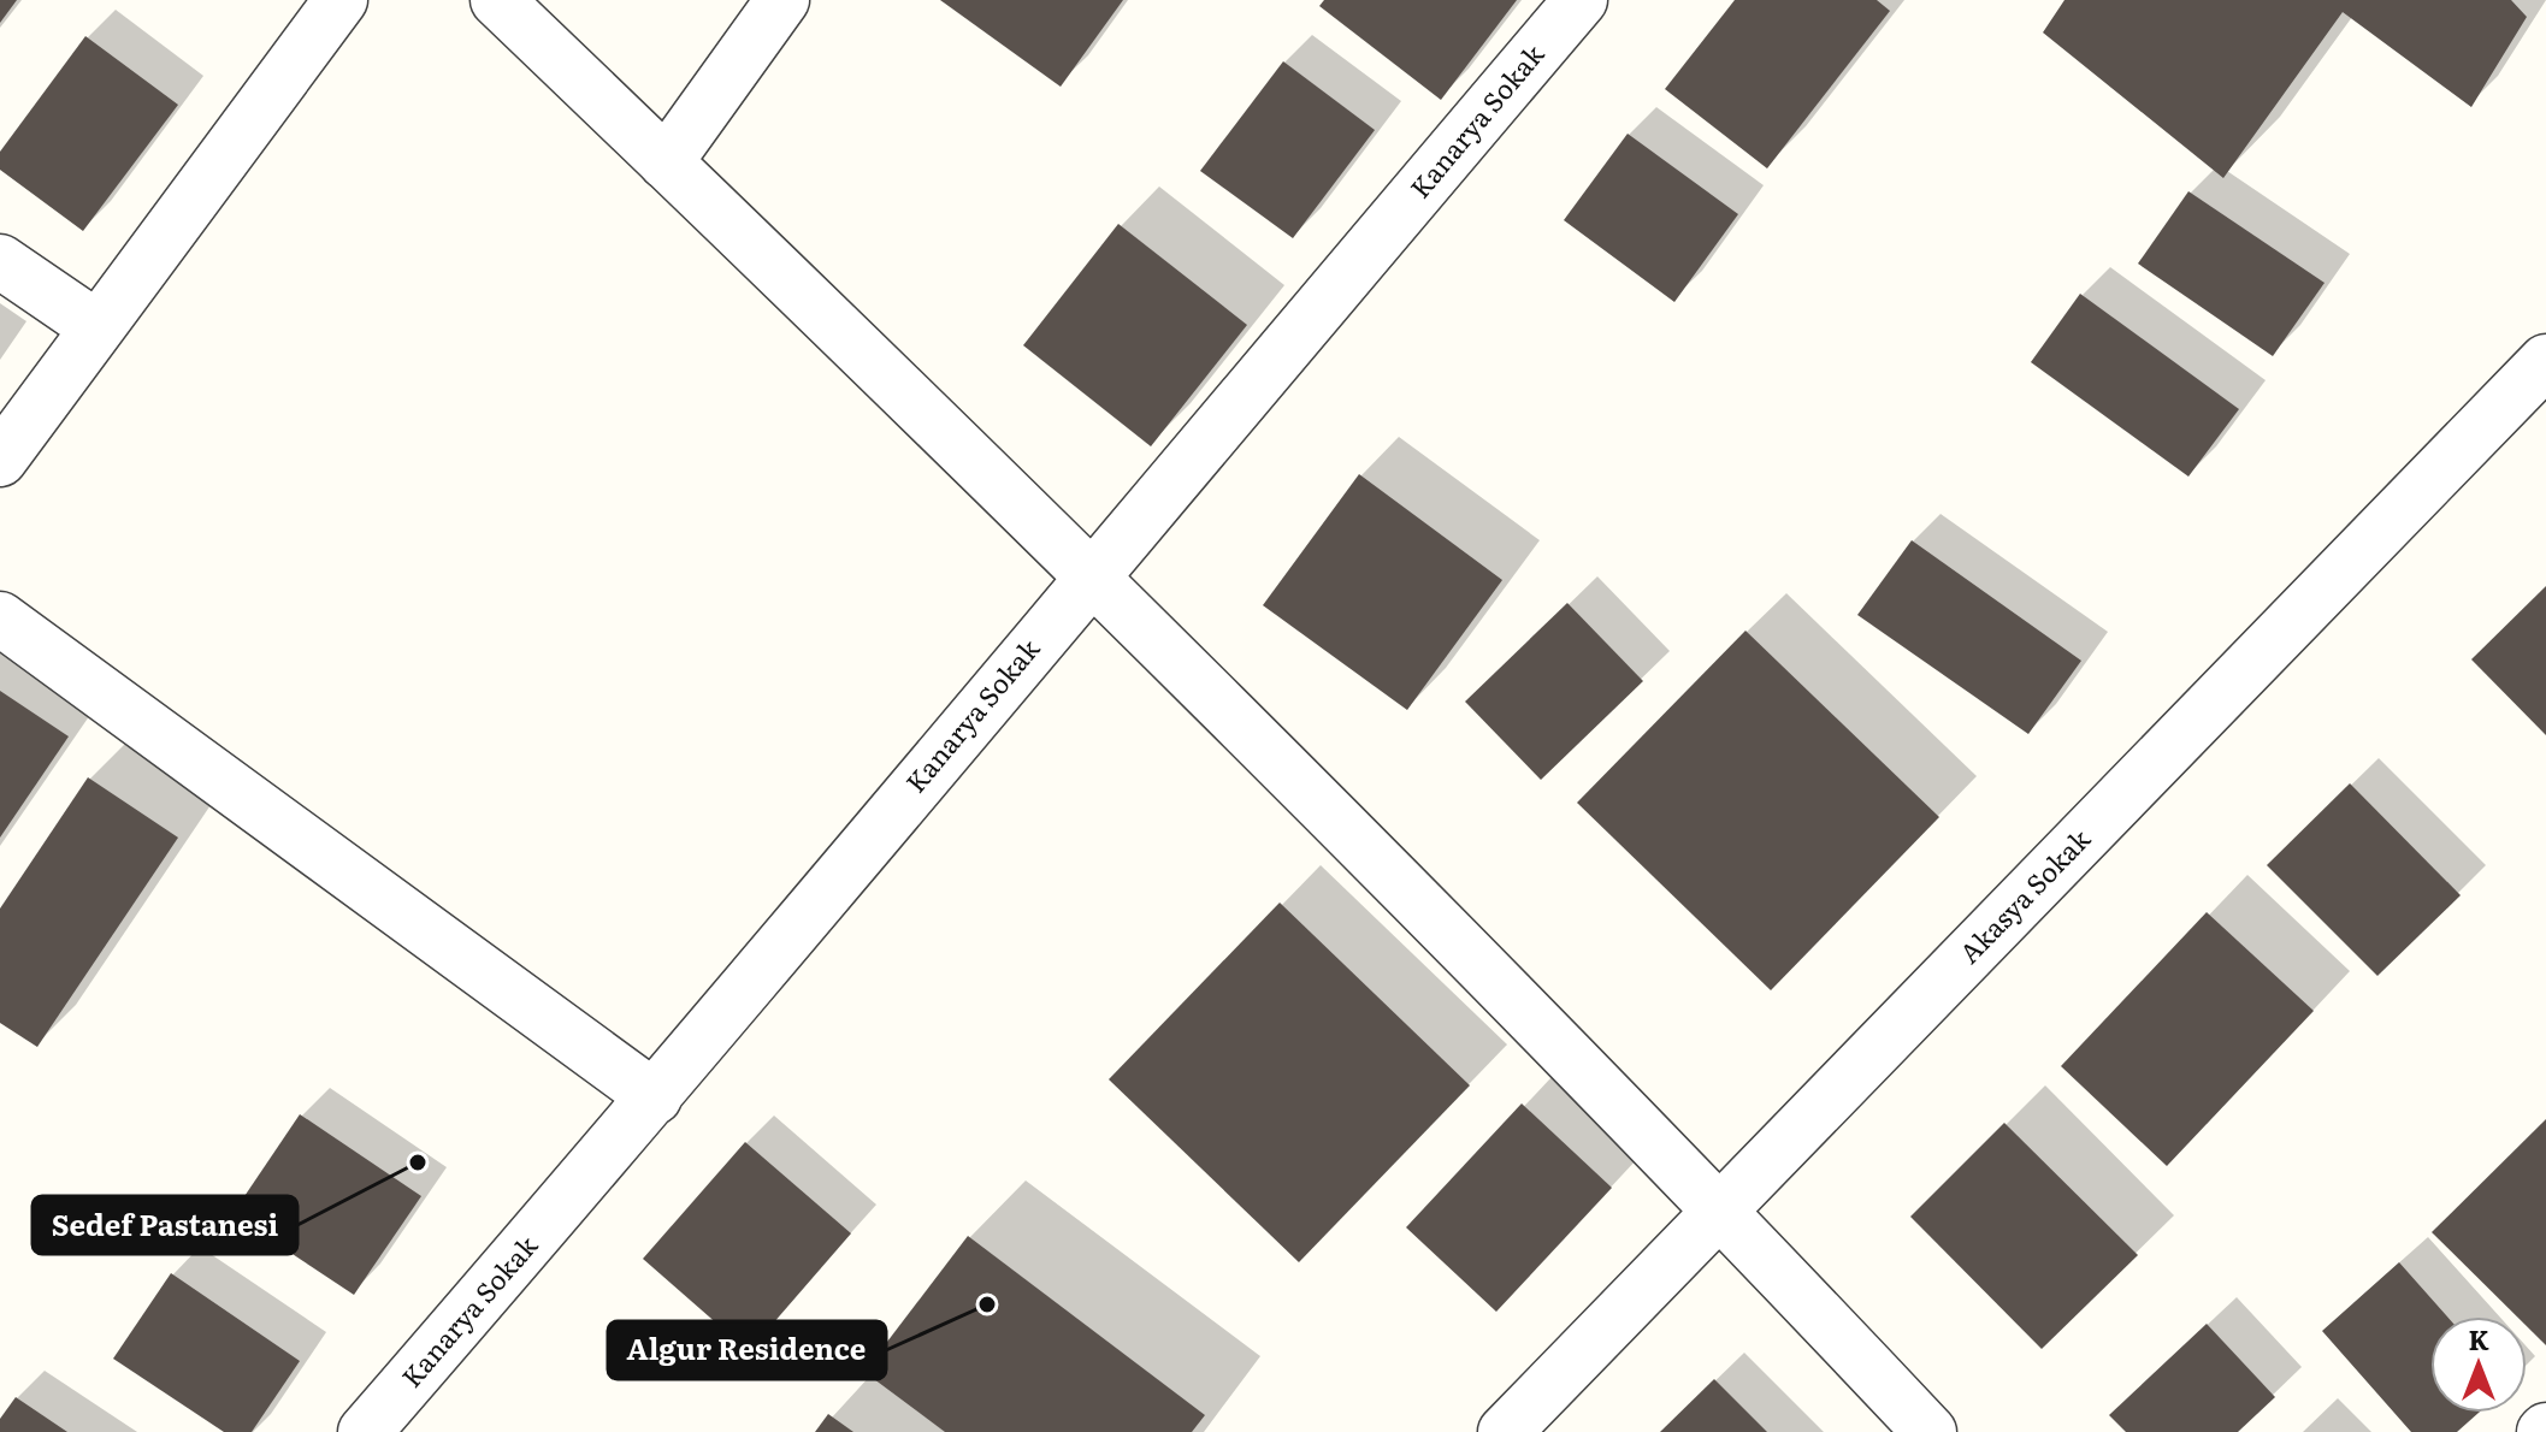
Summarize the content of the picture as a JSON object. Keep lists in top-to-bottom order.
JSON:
{
  "streets": {
    "street": ["Kanarya Sokak", "Akasya Sokak"]
  },
  "places": ["Sedef Pastanesi", "Algur Residence"],
  "north": "top"
}
